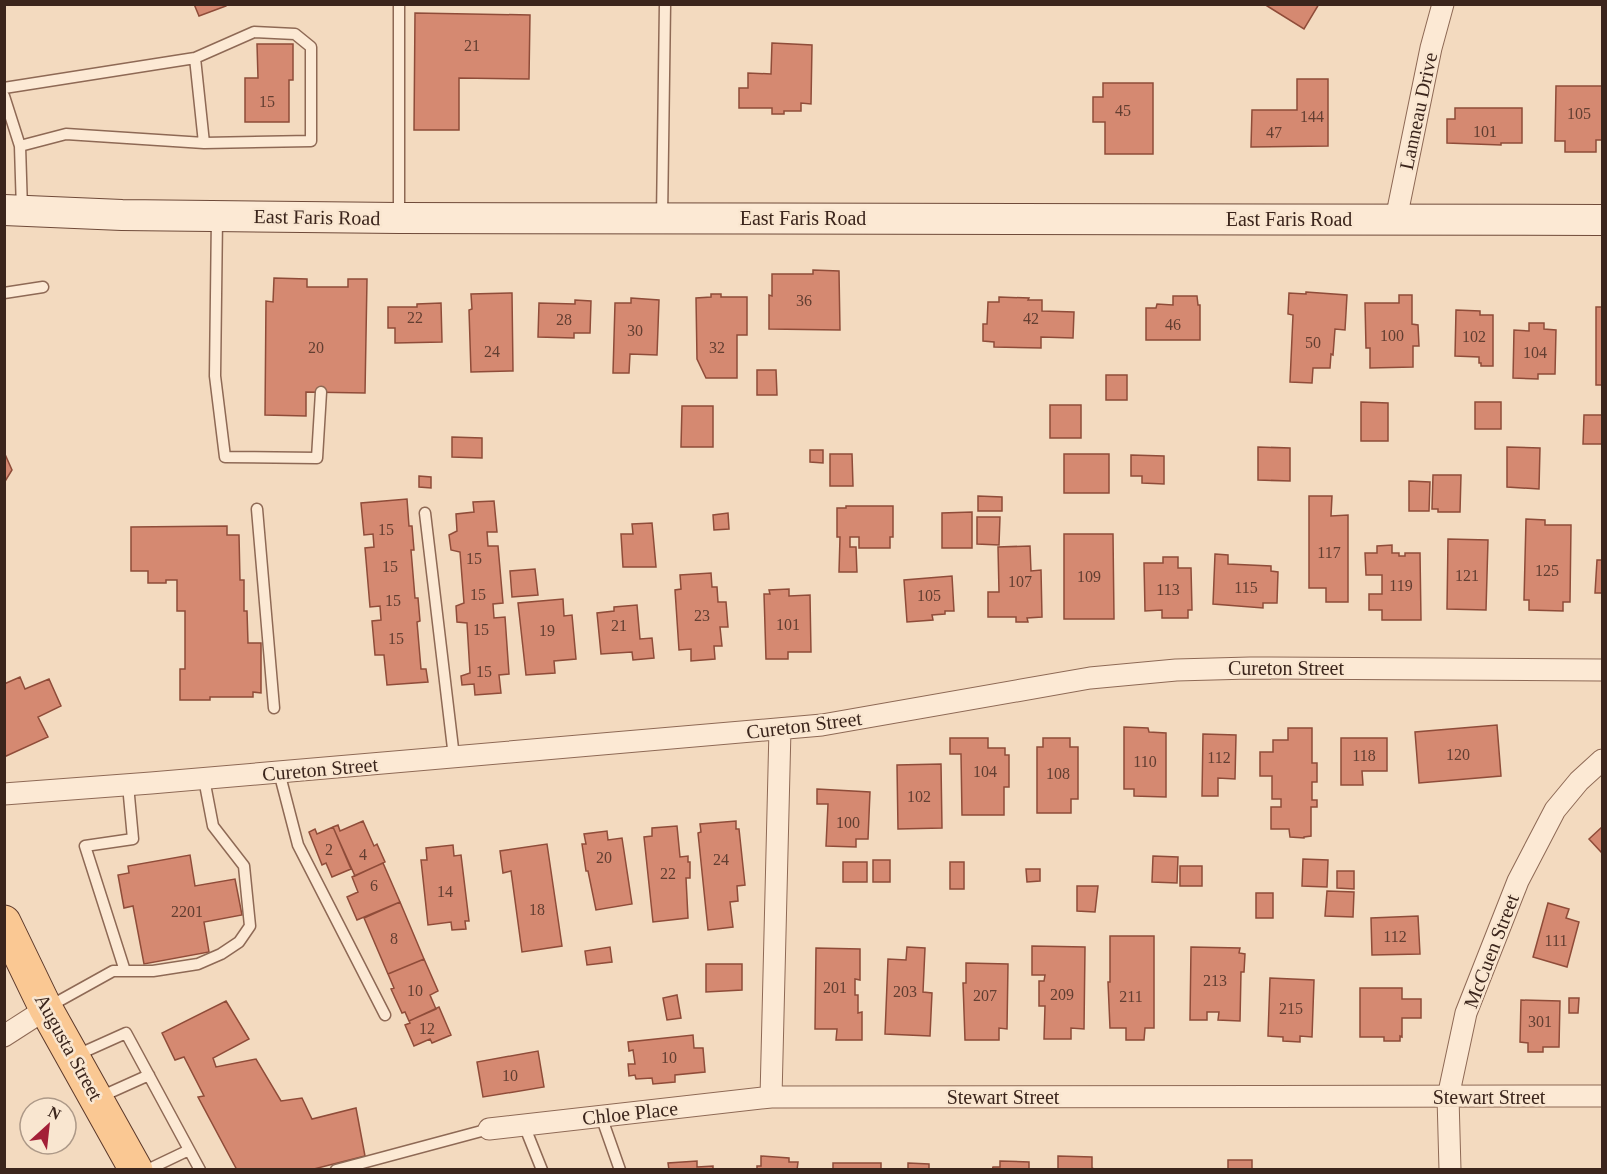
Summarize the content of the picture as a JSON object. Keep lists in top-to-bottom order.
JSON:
{
  "streets": {
    "main road": ["East Faris Road", "Augusta Street"],
    "street": [
      "Lanneau Drive",
      "Cureton Street",
      "McCuen Street",
      "Stewart Street",
      "Chloe Place"
    ]
  },
  "crossings": [
    ["Lanneau Drive", "East Faris Road"],
    ["McCuen Street", "Stewart Street"],
    ["Stewart Street", "Chloe Place"]
  ],
  "house_numbers": [
    "21",
    "15",
    "45",
    "105",
    "144",
    "101",
    "47",
    "36",
    "22",
    "42",
    "28",
    "46",
    "30",
    "100",
    "102",
    "50",
    "20",
    "32",
    "24",
    "104",
    "15",
    "117",
    "15",
    "15",
    "125",
    "121",
    "109",
    "107",
    "119",
    "115",
    "113",
    "15",
    "105",
    "15",
    "23",
    "101",
    "21",
    "15",
    "19",
    "15",
    "15",
    "120",
    "118",
    "112",
    "110",
    "104",
    "108",
    "102",
    "100",
    "2",
    "4",
    "20",
    "24",
    "22",
    "6",
    "14",
    "18",
    "2201",
    "112",
    "8",
    "111",
    "213",
    "201",
    "10",
    "203",
    "209",
    "207",
    "211",
    "215",
    "301",
    "12",
    "10",
    "10"
  ],
  "north": "top right"
}
